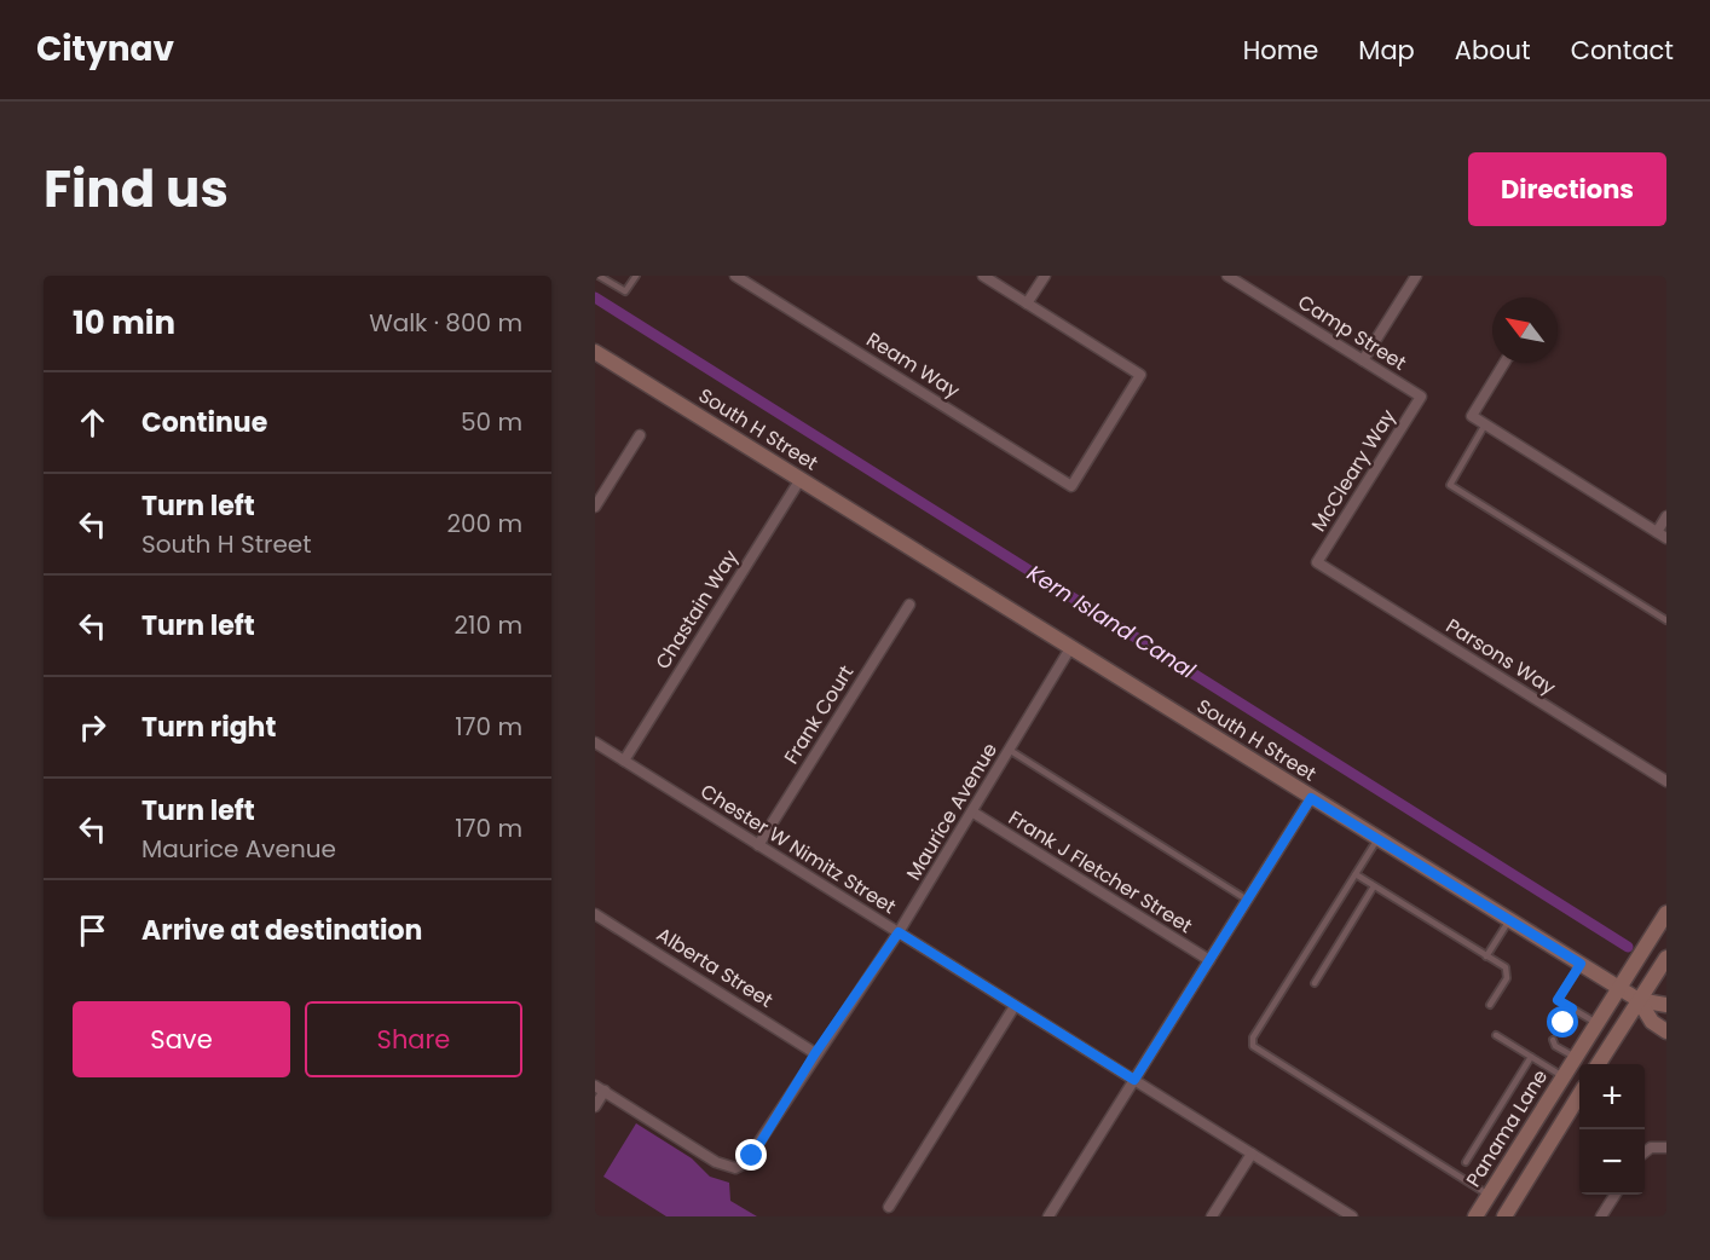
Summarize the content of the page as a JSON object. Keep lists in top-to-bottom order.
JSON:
{
  "streets": {
    "street": [
      "Camp Street",
      "Ream Way",
      "South H Street",
      "McCleary Way",
      "Chastain Way",
      "Parsons Way",
      "Frank Court",
      "Maurice Avenue",
      "Chester W Nimitz Street",
      "Frank J Fletcher Street",
      "Alberta Street",
      "Panama Lane"
    ]
  },
  "crossings": [
    ["Camp Street", "McCleary Way"],
    ["South H Street", "Chastain Way"],
    ["South H Street", "Maurice Avenue"],
    ["South H Street", "Panama Lane"],
    ["McCleary Way", "Parsons Way"],
    ["Chastain Way", "Chester W Nimitz Street"],
    ["Frank Court", "Chester W Nimitz Street"],
    ["Maurice Avenue", "Chester W Nimitz Street"],
    ["Maurice Avenue", "Frank J Fletcher Street"],
    ["Maurice Avenue", "Alberta Street"]
  ],
  "water": ["Kern Island Canal"],
  "north": "top left",
  "page": {
    "header": "Citynav",
    "nav": [
      "Home",
      "Map",
      "About",
      "Contact"
    ],
    "title": "Find us",
    "buttons": [
      "Directions",
      ["Save", "Share"]
    ],
    "heading": ["10 min", "Walk · 800 m"],
    "list": [
      ["Continue", "50 m"],
      ["Turn left", "South H Street", "200 m"],
      ["Turn left", "210 m"],
      ["Turn right", "170 m"],
      ["Turn left", "Maurice Avenue", "170 m"],
      "Arrive at destination"
    ],
    "map_buttons": ["+", "−"]
  }
}
